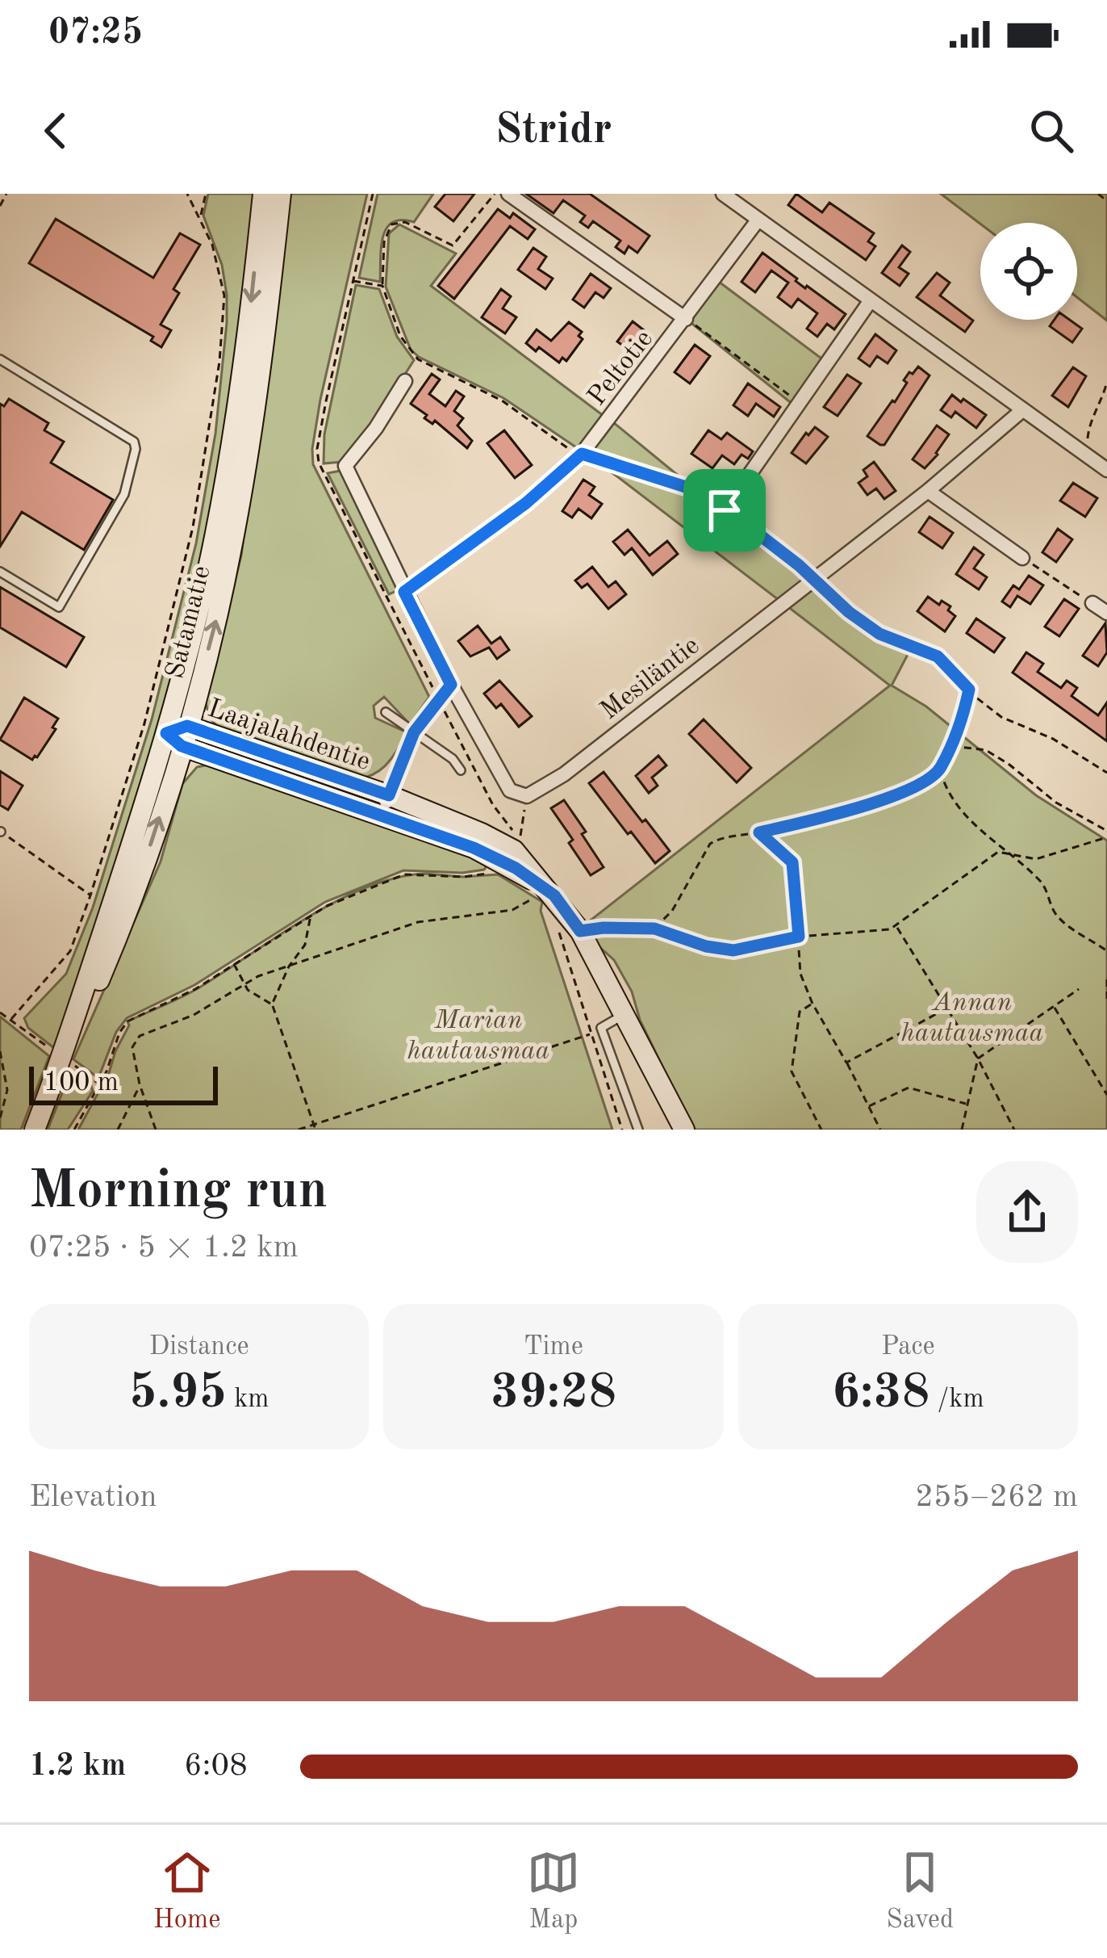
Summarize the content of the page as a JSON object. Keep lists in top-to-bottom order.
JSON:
{
  "streets": {
    "main road": ["Satamatie", "Laajalahdentie"],
    "street": ["Peltotie", "Mesiläntie"]
  },
  "crossings": [
    ["Satamatie", "Laajalahdentie"]
  ],
  "parks": ["Annan hautausmaa", "Marian hautausmaa"],
  "scale_bar": "100 m",
  "page": {
    "status": "07:25",
    "header": "Stridr",
    "scale": "100 m",
    "heading": ["Morning run", "07:25 · 5 × 1.2 km"],
    "stats": [
      ["Distance", "5.95 km"],
      ["Time", "39:28"],
      ["Pace", "6:38 /km"]
    ],
    "chart": ["Elevation", "255–262 m"],
    "list": [
      {
        "name": "1.2 km",
        "note": "6:08"
      }
    ],
    "tabs": ["Home", "Map", "Saved"]
  }
}
